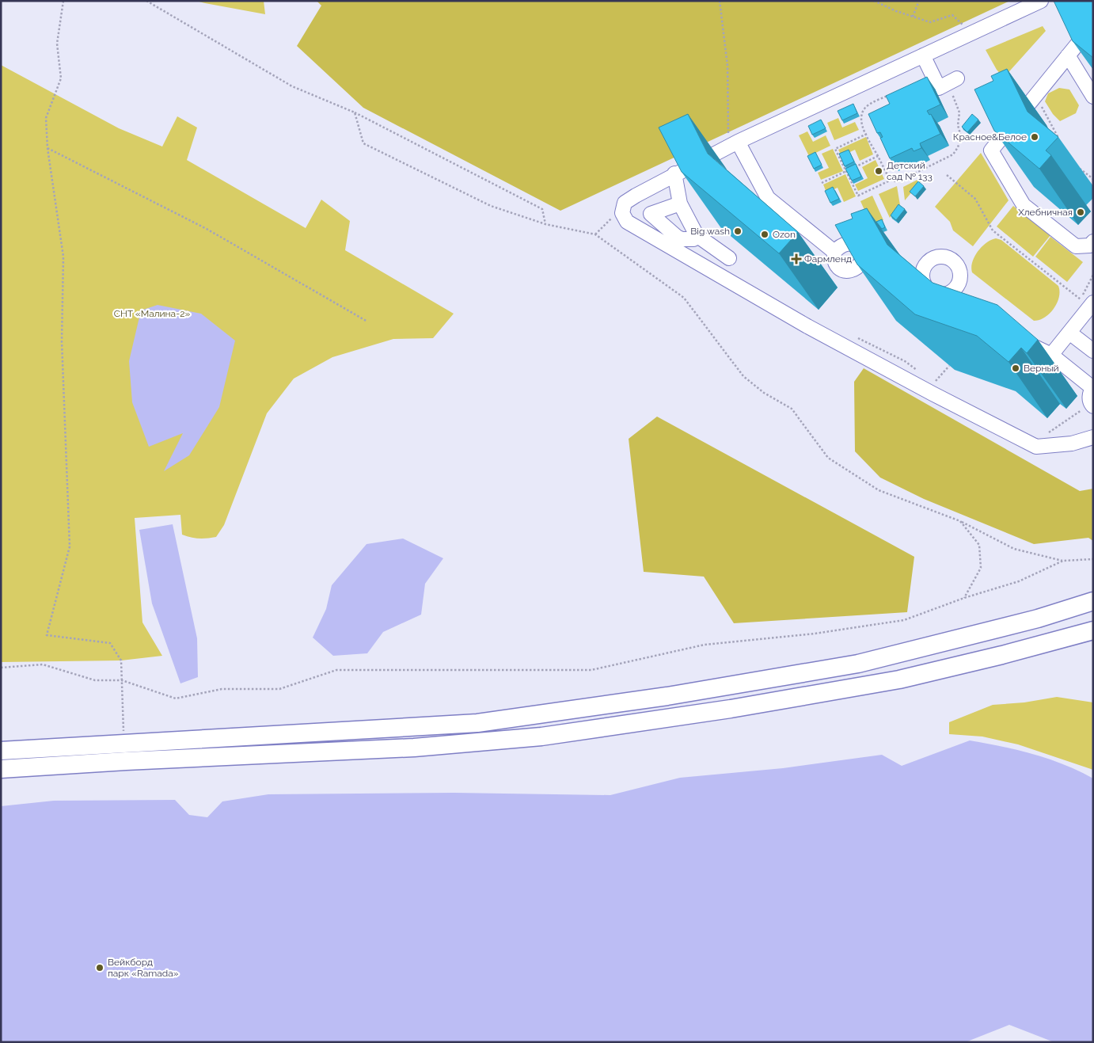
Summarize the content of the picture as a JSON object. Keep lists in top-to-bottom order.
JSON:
{
  "parks": ["СНТ «Малина-2»"],
  "places": {
    "other": [
      "Красное&Белое",
      "Детский сад № 133",
      "Хлебничная",
      "Big wash",
      "Ozon",
      "Верный",
      "Вейкборд парк «Ramada»"
    ],
    "health": ["Фармленд"]
  }
}
